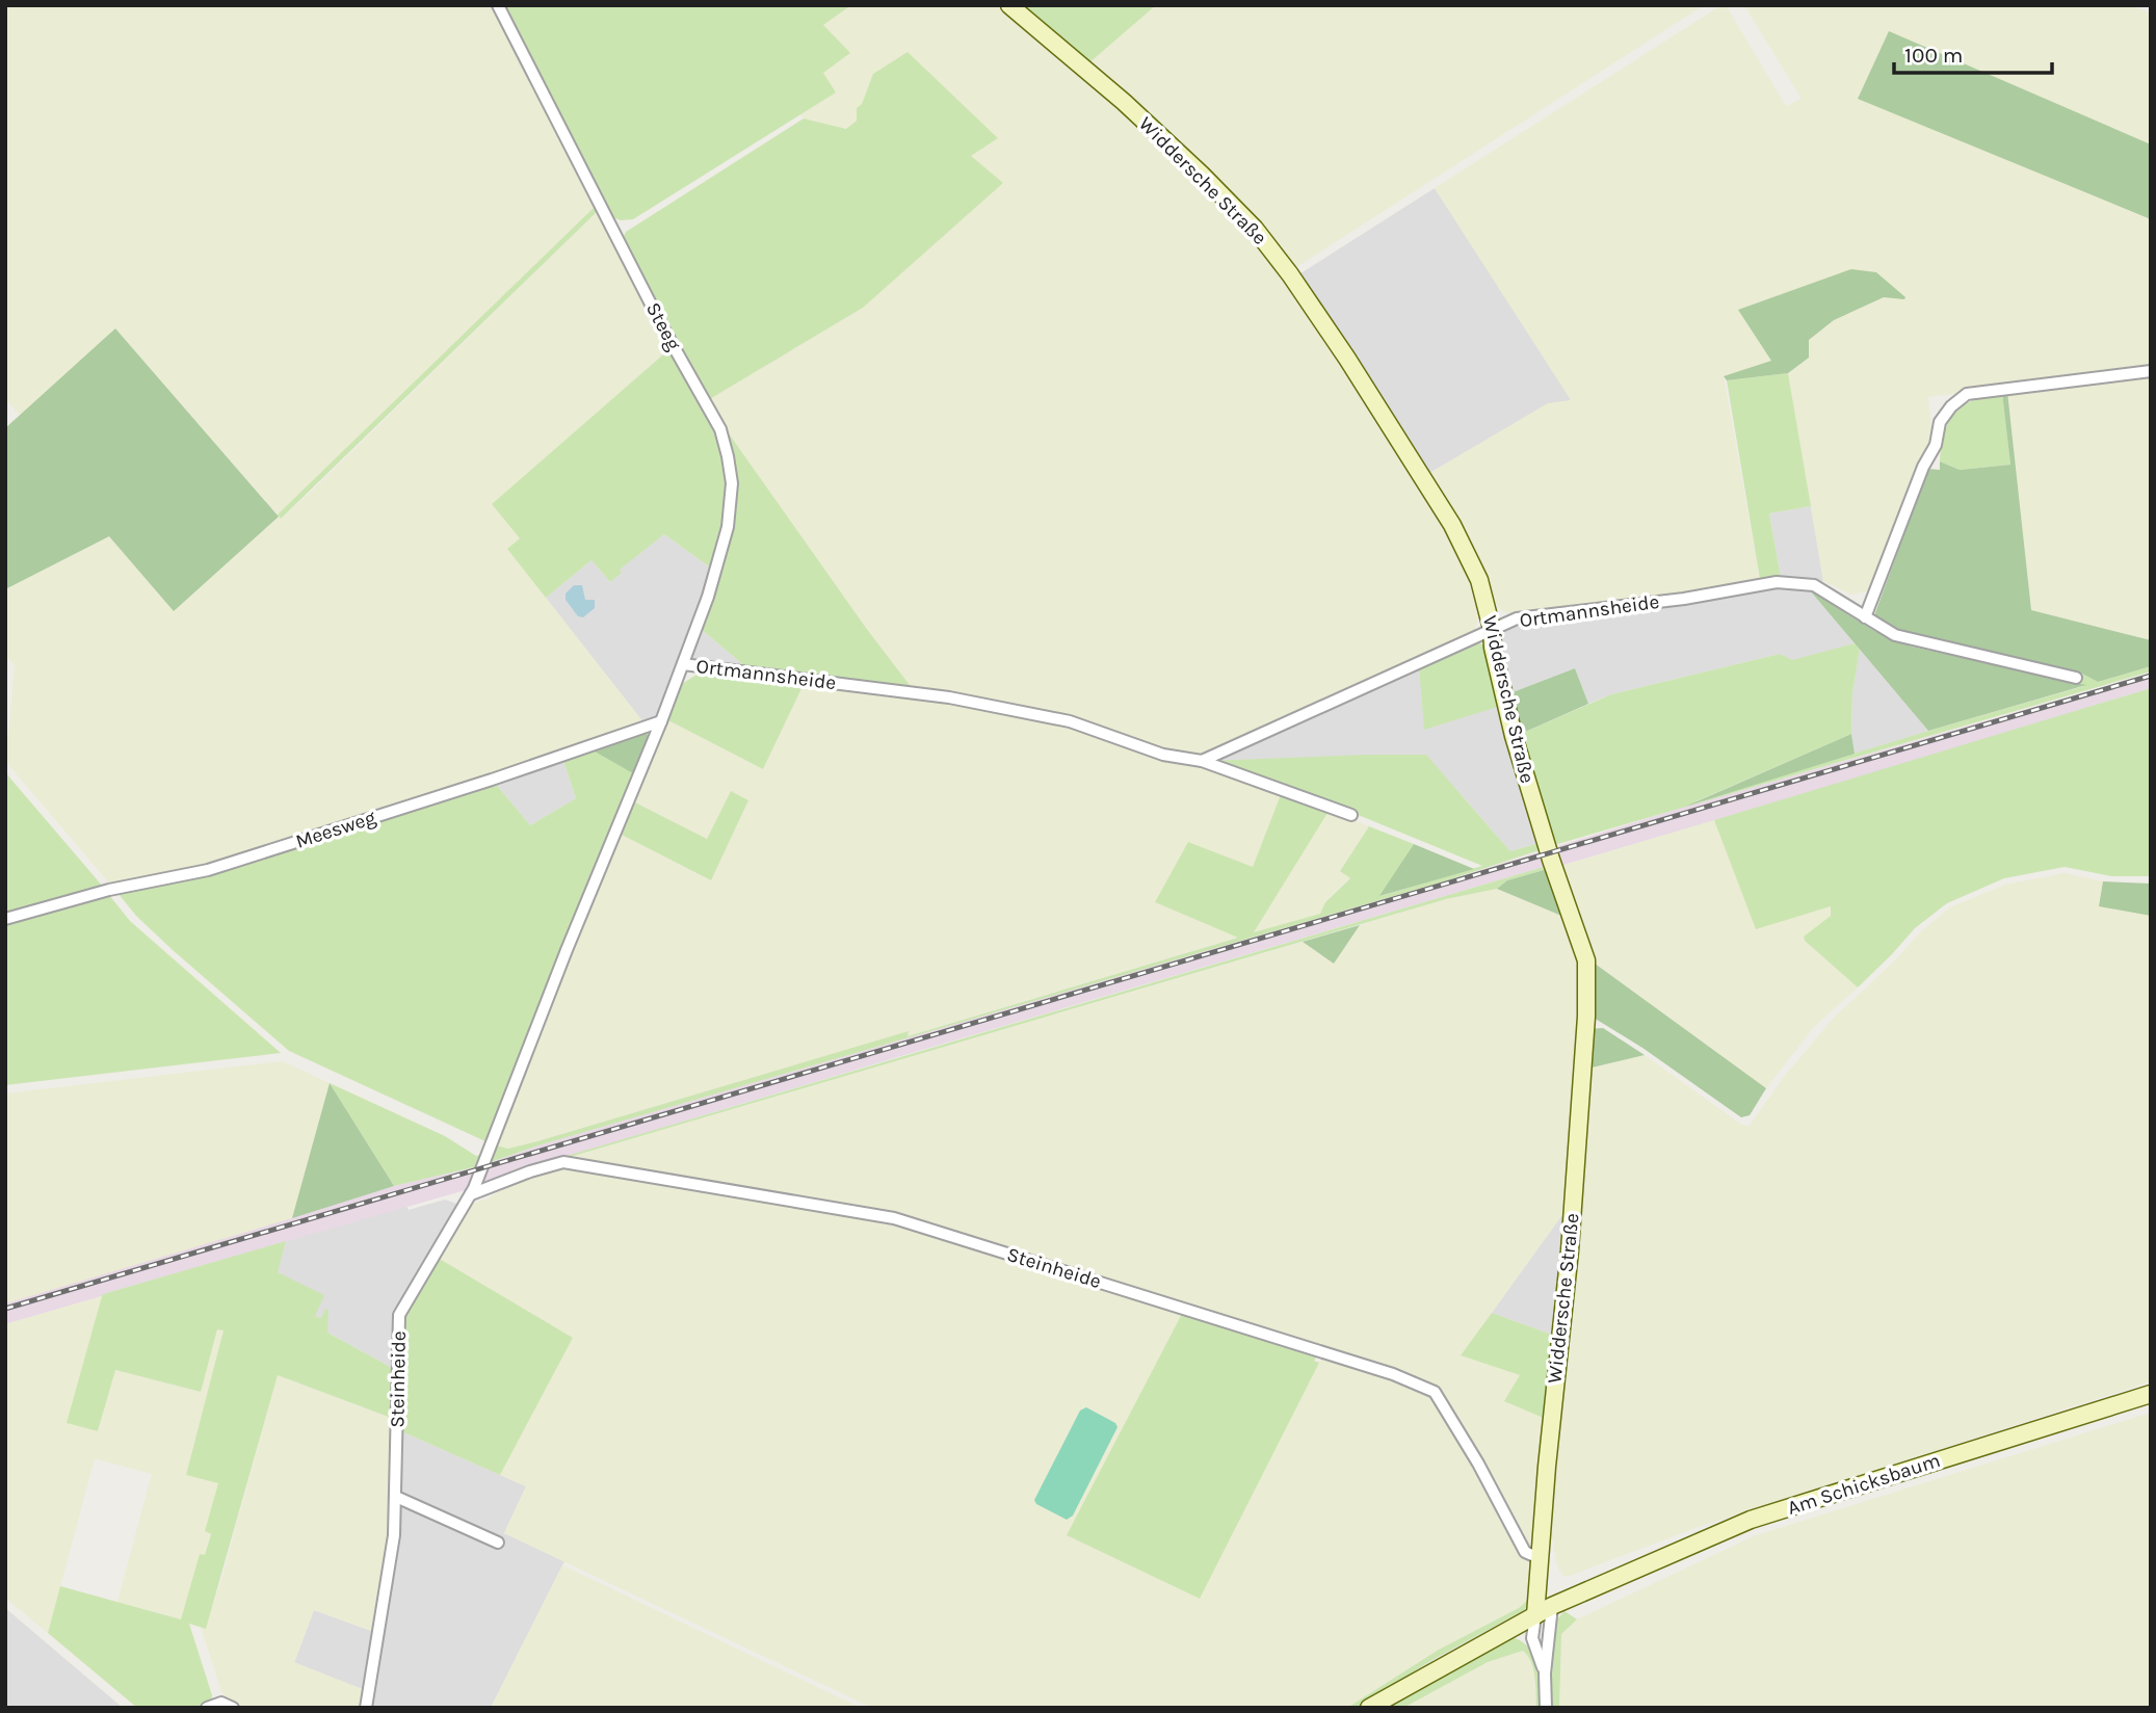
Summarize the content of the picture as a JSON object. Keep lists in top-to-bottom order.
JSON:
{
  "streets": {
    "street": [
      "Widdersche Straße",
      "Steeg",
      "Ortmannsheide",
      "Meesweg",
      "Steinheide",
      "Am Schicksbaum"
    ]
  },
  "crossings": [
    ["Widdersche Straße", "Ortmannsheide"],
    ["Widdersche Straße", "Steinheide"],
    ["Widdersche Straße", "Am Schicksbaum"],
    ["Steeg", "Ortmannsheide"],
    ["Ortmannsheide", "Meesweg"],
    ["Ortmannsheide", "Steinheide"]
  ],
  "scale_bar": "100 m"
}
